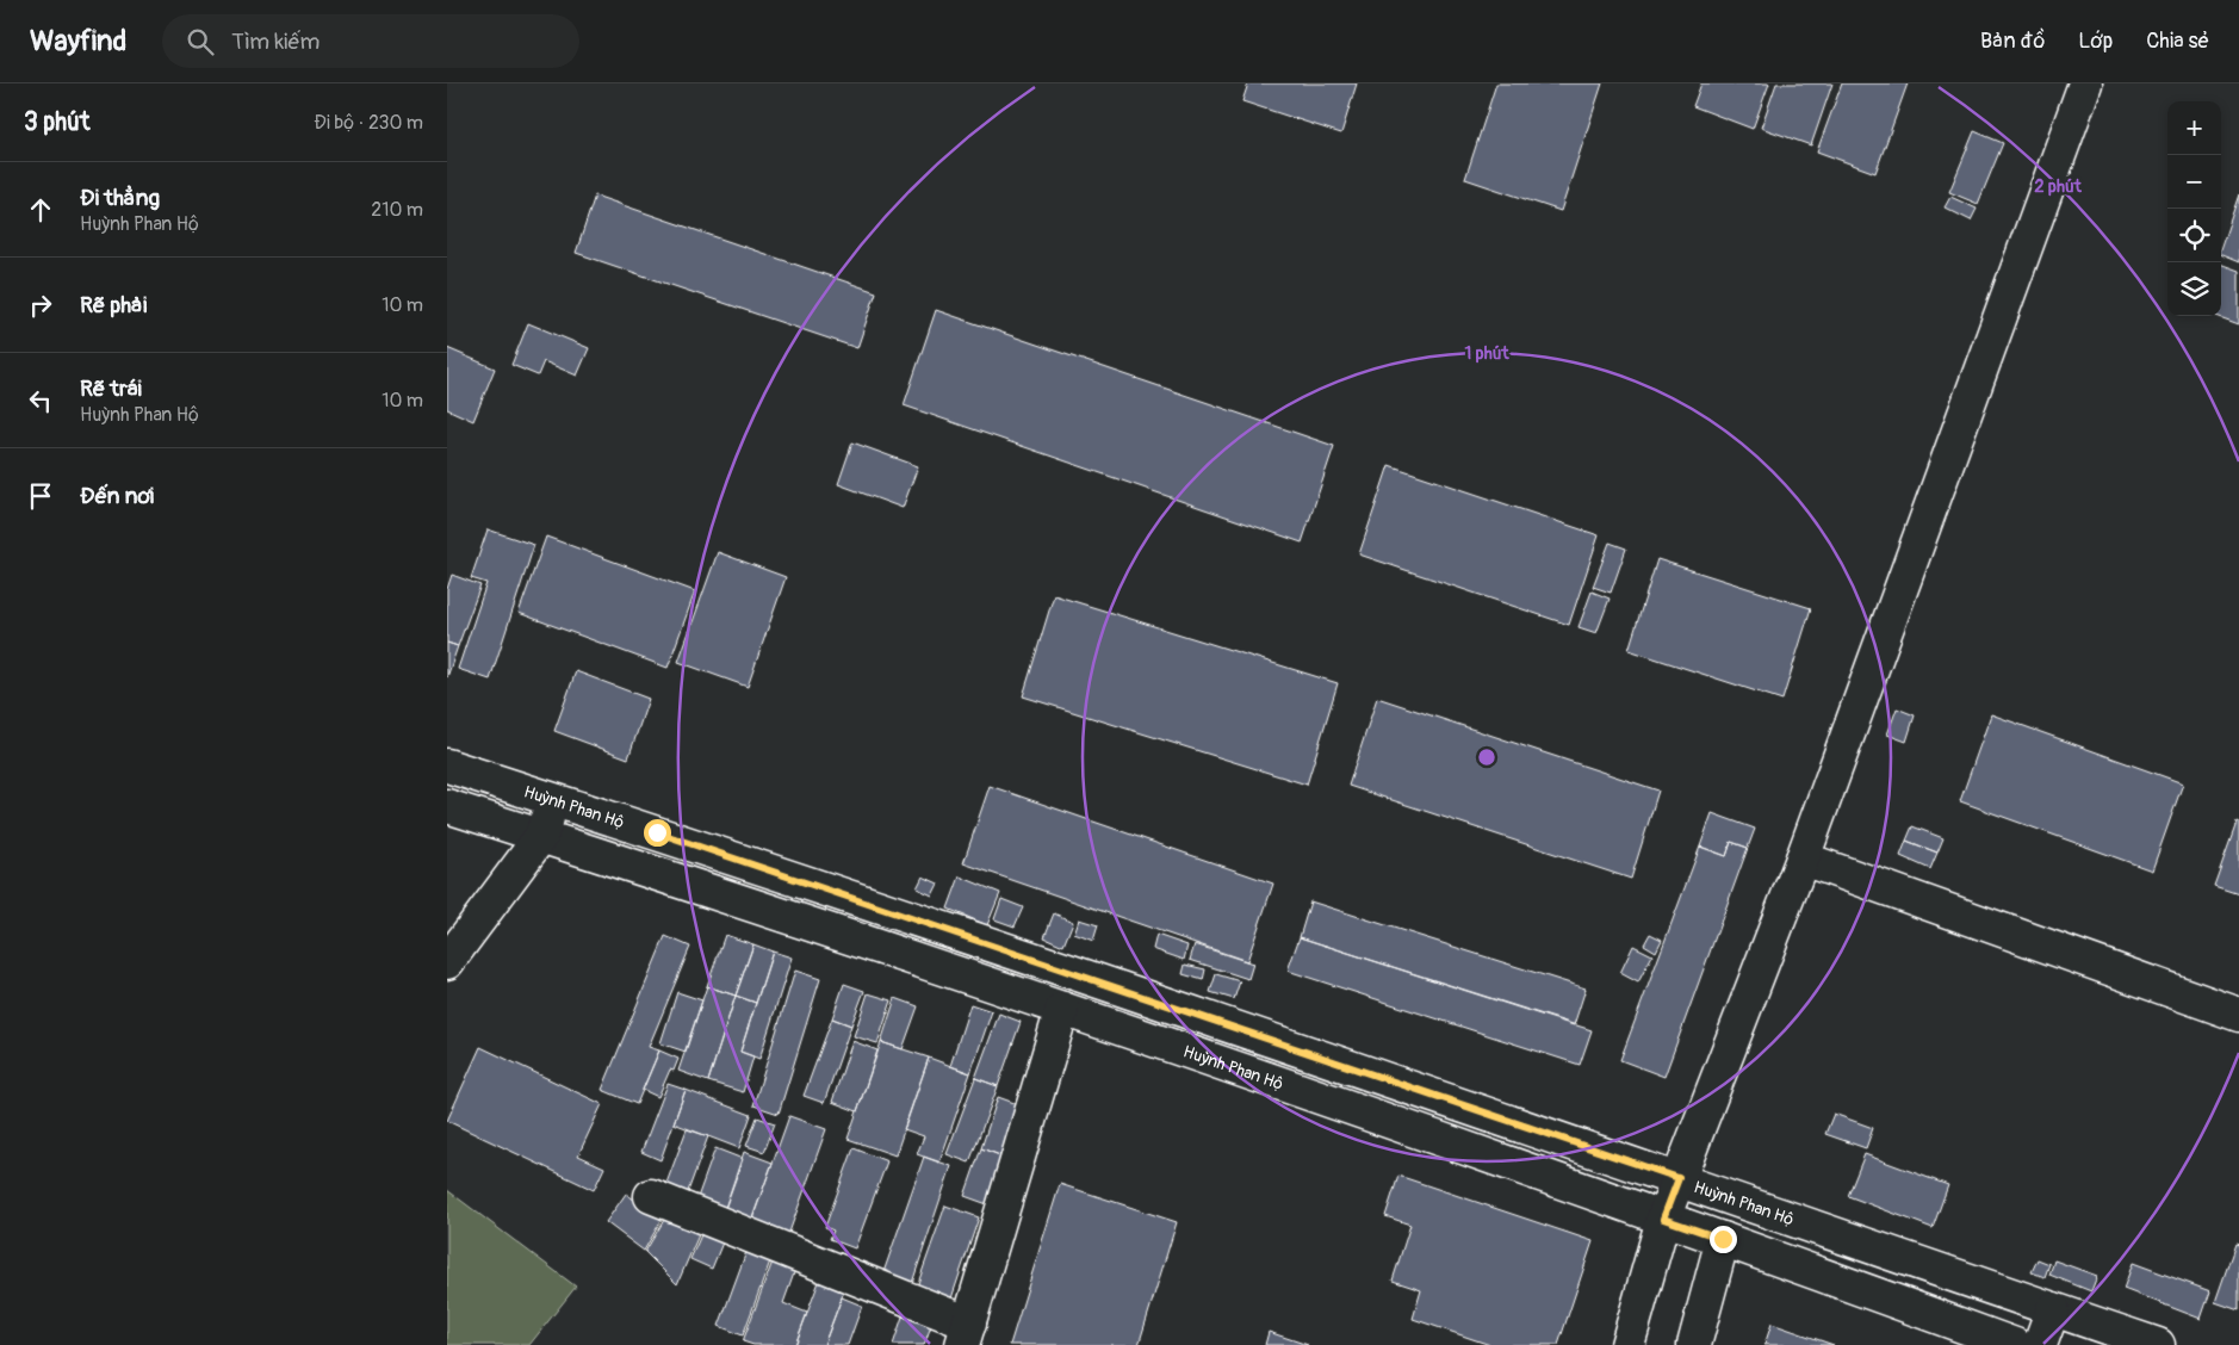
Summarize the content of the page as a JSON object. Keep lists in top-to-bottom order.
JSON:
{
  "streets": {
    "street": ["Huỳnh Phan Hộ"]
  },
  "page": {
    "header": "Wayfind",
    "search": "Tìm kiếm",
    "nav": ["Bản đồ", "Lớp", "Chia sẻ"],
    "heading": ["3 phút", "Đi bộ · 230 m"],
    "map_buttons": ["+", "−"],
    "list": [
      ["Đi thẳng", "Huỳnh Phan Hộ", "210 m"],
      ["Rẽ phải", "10 m"],
      ["Rẽ trái", "Huỳnh Phan Hộ", "10 m"],
      "Đến nơi"
    ]
  },
  "rings": ["2 phút", "1 phút"]
}
